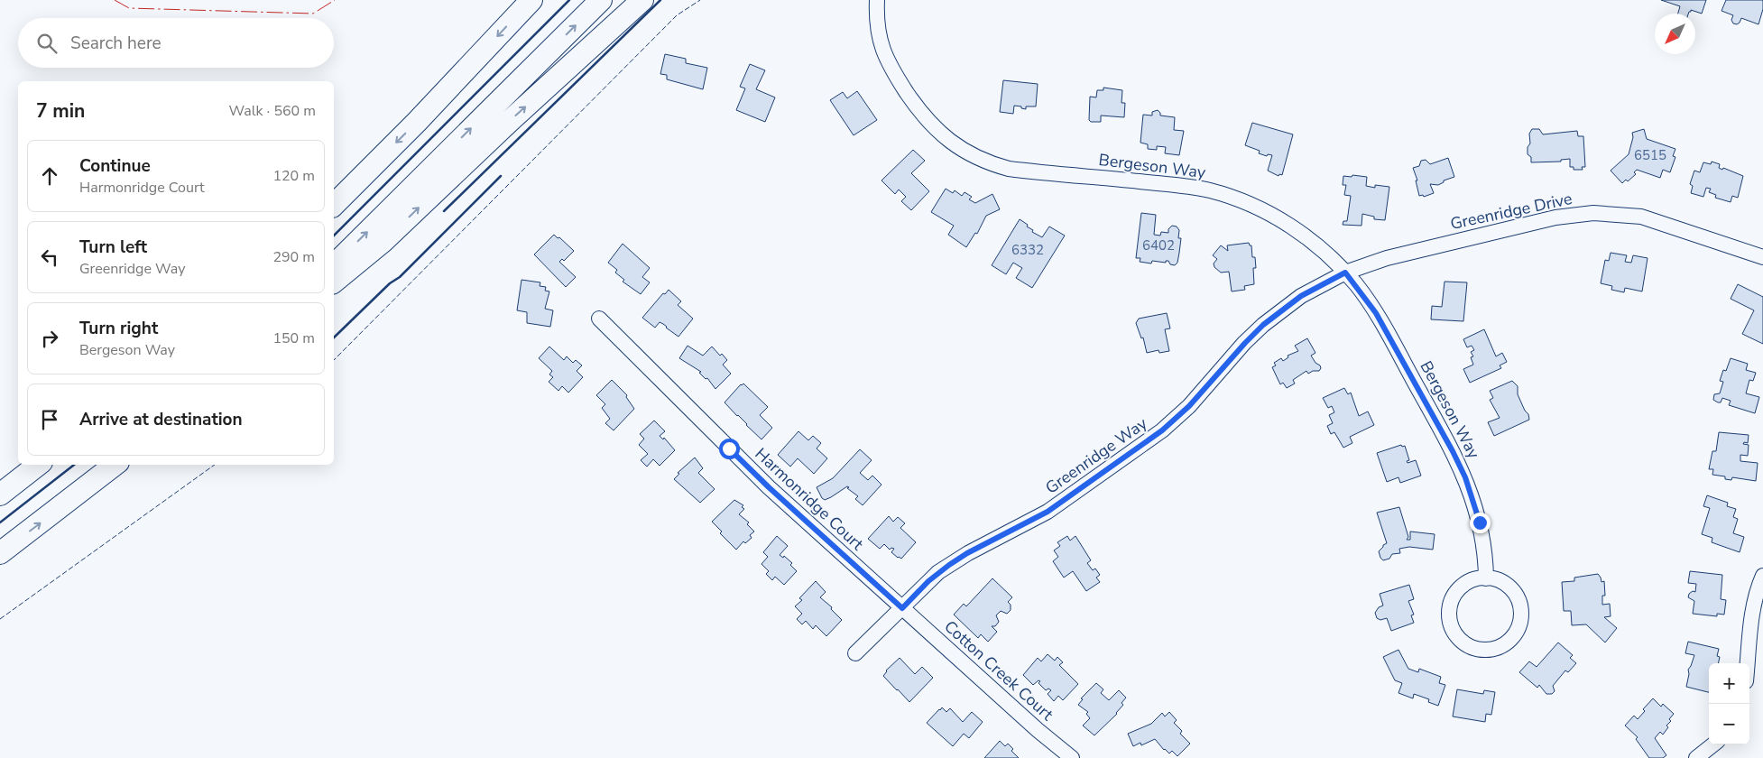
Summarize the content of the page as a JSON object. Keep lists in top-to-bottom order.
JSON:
{
  "streets": {
    "street": [
      "Bergeson Way",
      "Greenridge Drive",
      "Greenridge Way",
      "Harmonridge Court",
      "Cotton Creek Court"
    ]
  },
  "crossings": [
    ["Bergeson Way", "Greenridge Drive"],
    ["Bergeson Way", "Greenridge Way"],
    ["Greenridge Drive", "Greenridge Way"],
    ["Greenridge Way", "Harmonridge Court"],
    ["Greenridge Way", "Cotton Creek Court"],
    ["Harmonridge Court", "Cotton Creek Court"]
  ],
  "house_numbers": ["6515", "6402", "6332"],
  "north": "bottom left",
  "page": {
    "search": "Search here",
    "heading": ["7 min", "Walk · 560 m"],
    "list": [
      ["Continue", "Harmonridge Court", "120 m"],
      ["Turn left", "Greenridge Way", "290 m"],
      ["Turn right", "Bergeson Way", "150 m"],
      "Arrive at destination"
    ],
    "map_buttons": ["+", "−"]
  }
}
